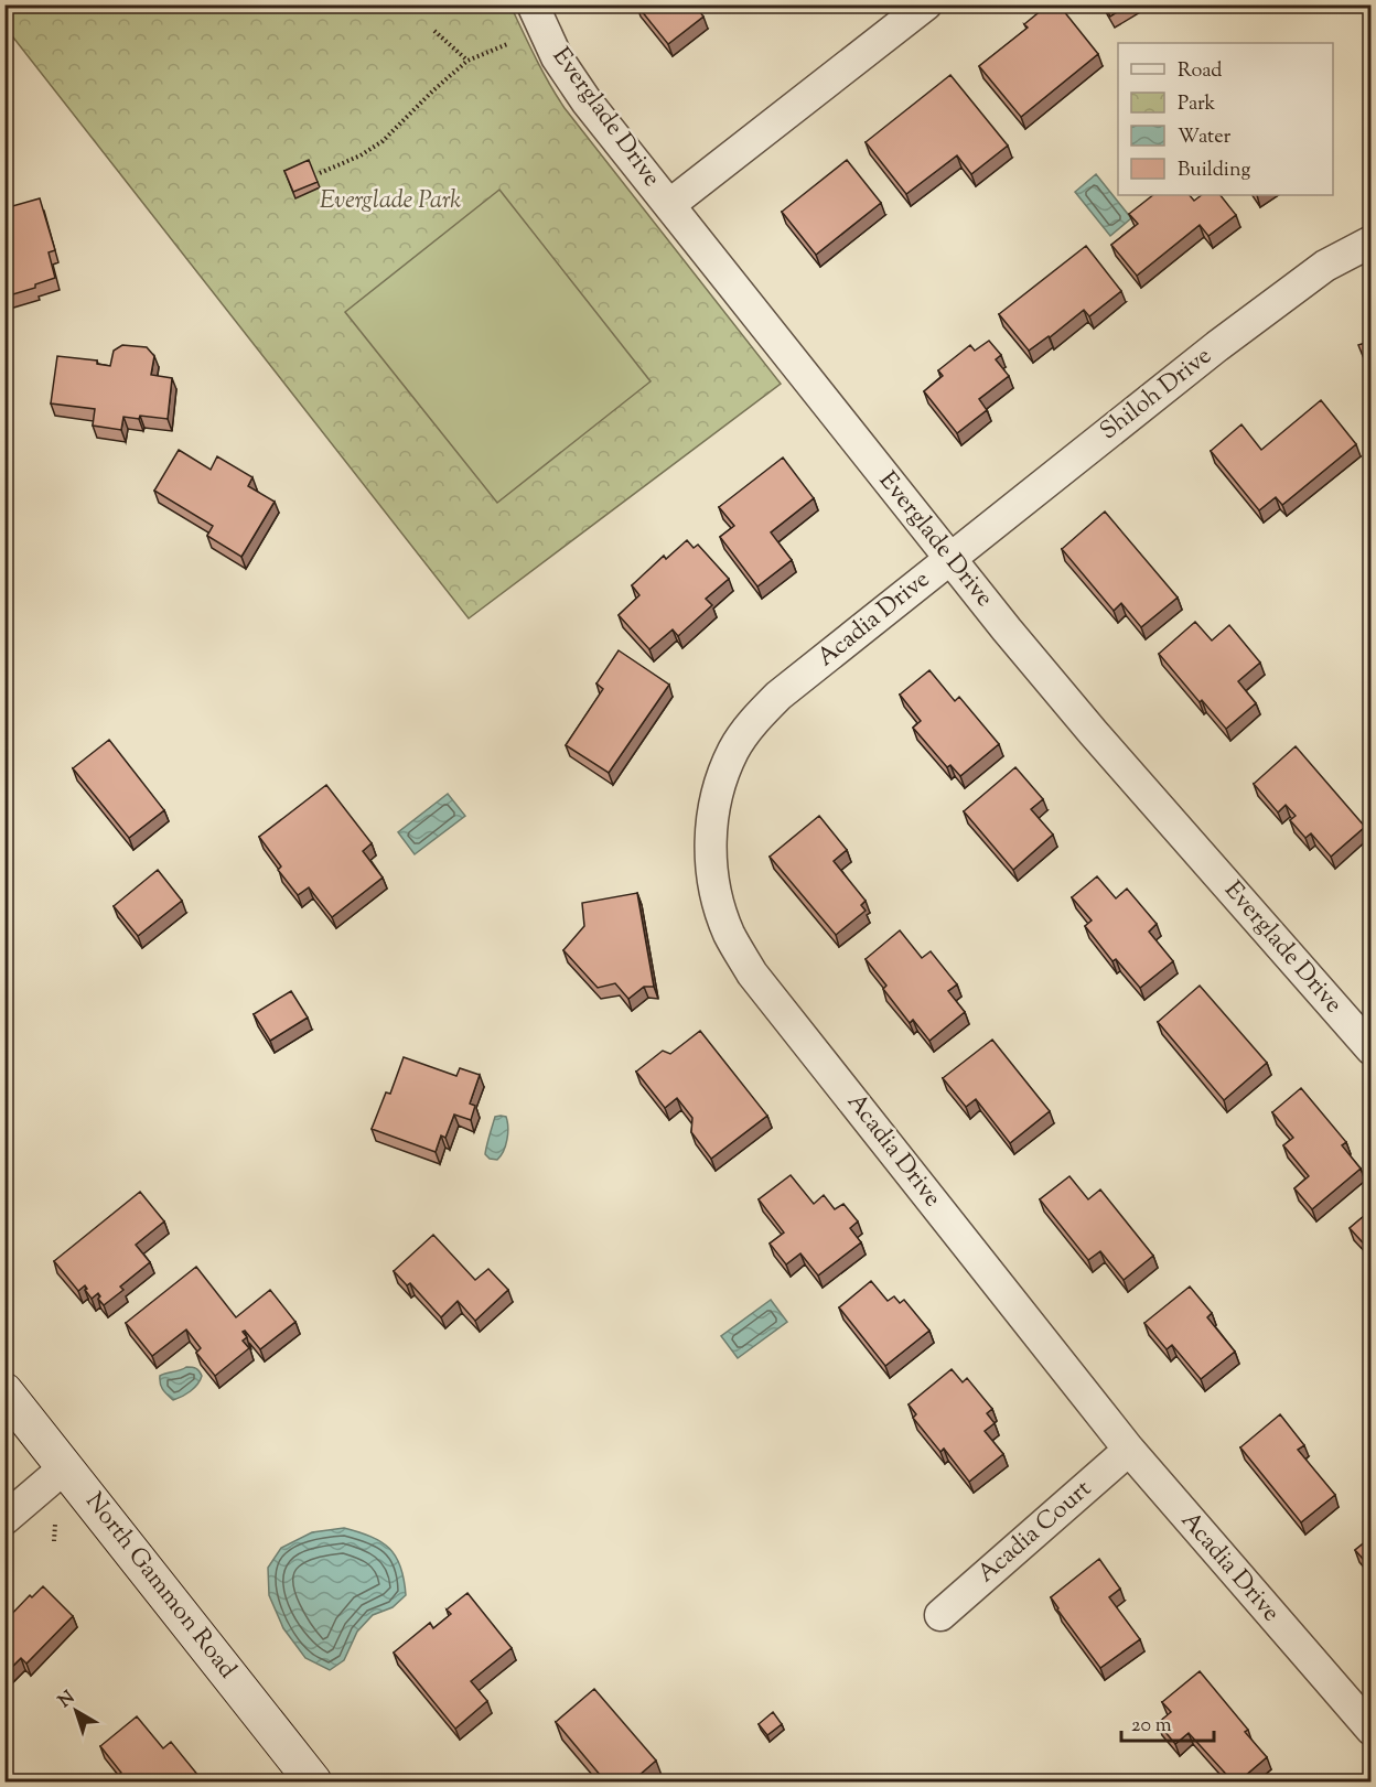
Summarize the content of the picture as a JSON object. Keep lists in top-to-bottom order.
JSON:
{
  "streets": {
    "main road": ["North Gammon Road"],
    "street": [
      "Everglade Drive",
      "Shiloh Drive",
      "Acadia Drive",
      "Acadia Court"
    ]
  },
  "crossings": [
    ["Everglade Drive", "Shiloh Drive"],
    ["Everglade Drive", "Acadia Drive"],
    ["Shiloh Drive", "Acadia Drive"],
    ["Acadia Drive", "Acadia Court"]
  ],
  "parks": ["Everglade Park"],
  "legend": [
    "Road",
    "Park",
    "Water",
    "Building"
  ],
  "scale_bar": "20 m",
  "north": "top left"
}
